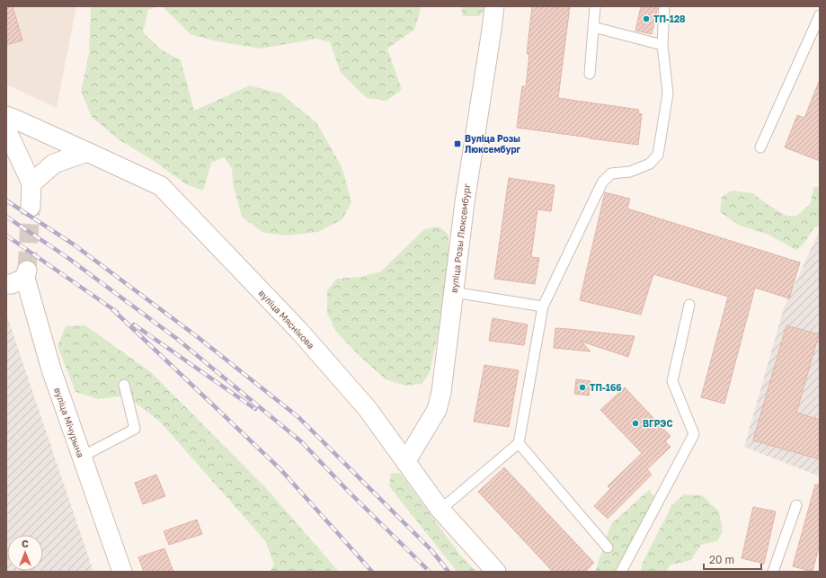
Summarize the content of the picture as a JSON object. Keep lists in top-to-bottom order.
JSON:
{
  "streets": {
    "street": ["вуліца Розы Люксембург", "вуліца Мяснікова", "вуліца Мічурына"]
  },
  "crossings": [
    ["вуліца Розы Люксембург", "вуліца Мяснікова"]
  ],
  "places": {
    "other": ["ТП-128", "ТП-166", "ВГРЭС"],
    "transit": ["Вуліца Розы Люксембург"]
  },
  "scale_bar": "20 m",
  "north": "top"
}
